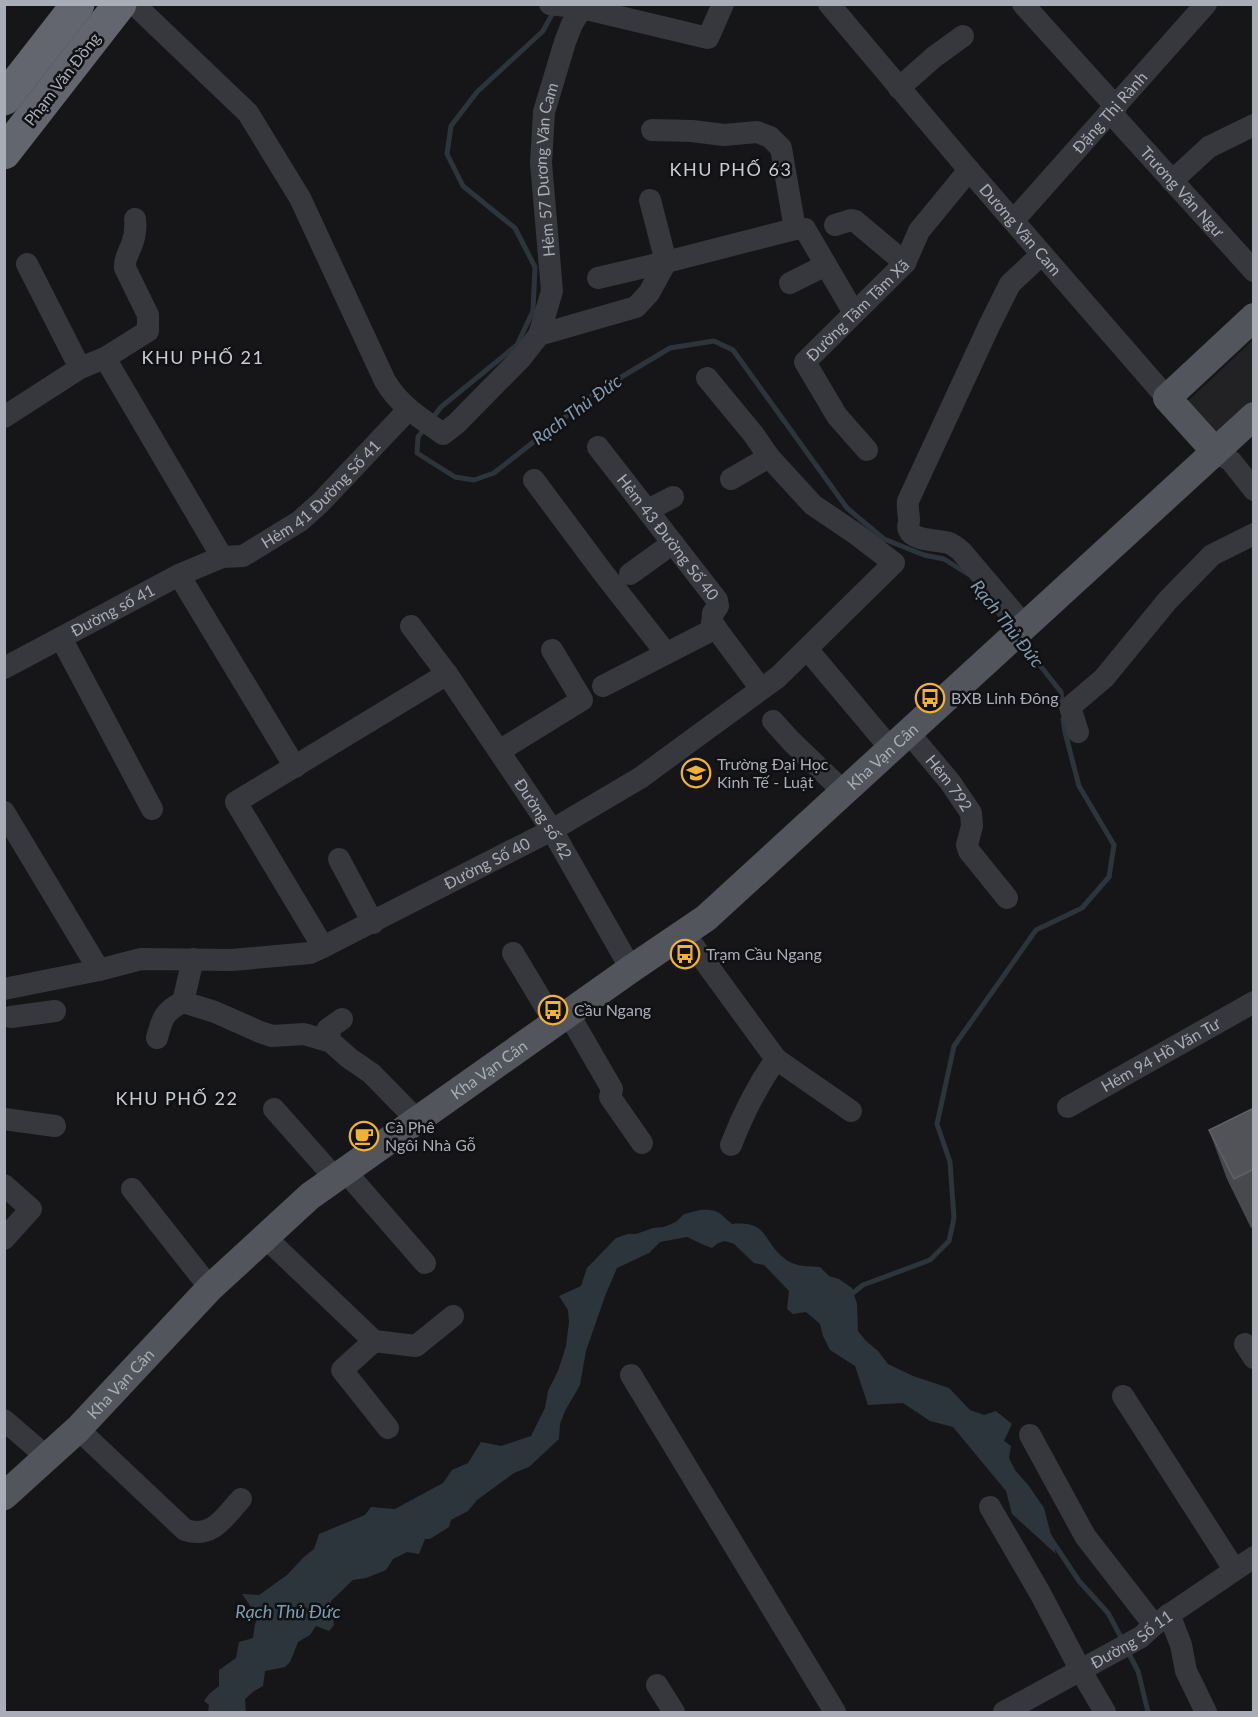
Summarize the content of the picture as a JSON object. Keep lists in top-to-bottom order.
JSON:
{
  "streets": {
    "highway": ["Phạm Văn Đồng"],
    "main road": ["Dương Văn Cam", "Kha Vạn Cân"],
    "street": [
      "Đặng Thị Rành",
      "Hẻm 57 Dương Văn Cam",
      "Trương Văn Ngư",
      "Đường Tâm Tâm Xã",
      "Hẻm 41 Đường Số 41",
      "Hẻm 43 Đường Số 40",
      "Đường số 41",
      "Hẻm 792",
      "Đường số 42",
      "Đường Số 40",
      "Hẻm 94 Hồ Văn Tư",
      "Đường Số 11"
    ]
  },
  "crossings": [
    ["Đặng Thị Rành", "Trương Văn Ngư"],
    ["Đặng Thị Rành", "Dương Văn Cam"],
    ["Dương Văn Cam", "Đường Tâm Tâm Xã"],
    ["Hẻm 41 Đường Số 41", "Đường số 41"],
    ["Kha Vạn Cân", "Hẻm 792"],
    ["Kha Vạn Cân", "Đường số 42"],
    ["Hẻm 792", "Đường Số 40"],
    ["Đường số 42", "Đường Số 40"]
  ],
  "districts": ["KHU PHỐ 63", "KHU PHỐ 21", "KHU PHỐ 22"],
  "water": ["Rạch Thủ Đức"],
  "places": {
    "bus stop": ["BXB Linh Đông", "Trạm Cầu Ngang", "Cầu Ngang"],
    "school or university": ["Trường Đại Học Kinh Tế - Luật"],
    "cafe": ["Cà Phê Ngôi Nhà Gỗ"]
  }
}
